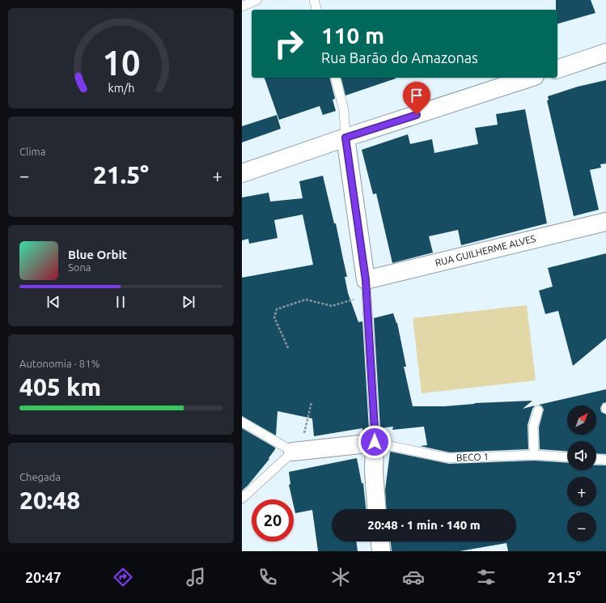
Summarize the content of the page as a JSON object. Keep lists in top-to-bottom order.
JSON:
{
  "streets": {
    "street": ["RUA GUILHERME ALVES"],
    "lane": ["BECO 1"]
  },
  "north": "top right",
  "page": {
    "turn": ["110 m", "Rua Barão do Amazonas"],
    "tile": [
      "Clima",
      ["Autonomia · 81%", "405 km"],
      ["Chegada", "20:48"]
    ],
    "heat": ["−", "21.5°", "+"],
    "song": ["Blue Orbit", "Sona"],
    "map_buttons": ["+", "−"],
    "limit": "20",
    "trip": "20:48 · 1 min · 140 m",
    "tabs": ["20:47", "21.5°"],
    "gauge": ["10", "km/h"]
  }
}
